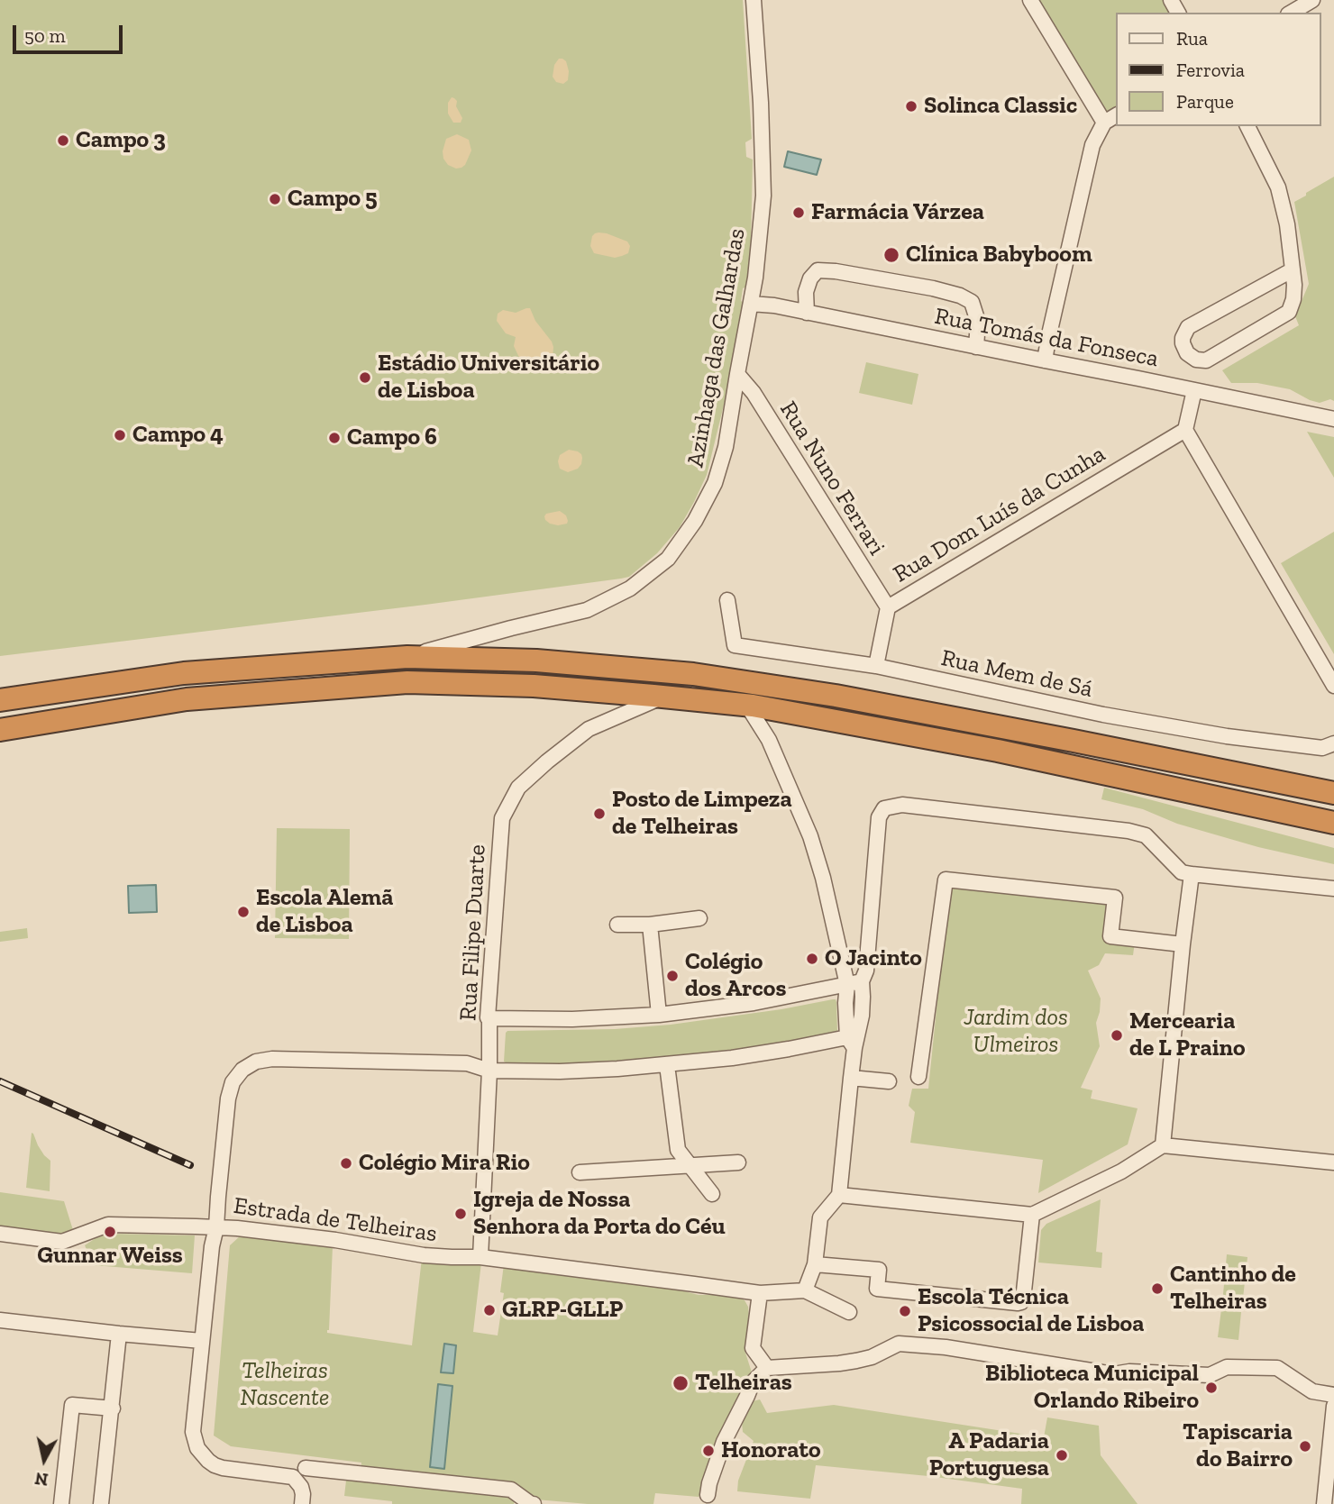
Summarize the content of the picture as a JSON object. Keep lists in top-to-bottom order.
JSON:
{
  "streets": {
    "street": [
      "Rua Tomás da Fonseca",
      "Azinhaga das Galhardas",
      "Rua Nuno Ferrari",
      "Rua Dom Luís da Cunha",
      "Rua Mem de Sá",
      "Rua Filipe Duarte",
      "Estrada de Telheiras"
    ]
  },
  "crossings": [
    ["Rua Tomás da Fonseca", "Azinhaga das Galhardas"],
    ["Azinhaga das Galhardas", "Rua Nuno Ferrari"],
    ["Rua Nuno Ferrari", "Rua Dom Luís da Cunha"],
    ["Rua Dom Luís da Cunha", "Rua Mem de Sá"],
    ["Rua Filipe Duarte", "Estrada de Telheiras"]
  ],
  "parks": ["Jardim dos Ulmeiros", "Telheiras Nascente"],
  "places": [
    "Solinca Classic",
    "Campo 3",
    "Campo 5",
    "Farmácia Várzea",
    "Clínica Babyboom",
    "Estádio Universitário de Lisboa",
    "Campo 4",
    "Campo 6",
    "Posto de Limpeza de Telheiras",
    "Escola Alemã de Lisboa",
    "O Jacinto",
    "Colégio dos Arcos",
    "Mercearia de L Praino",
    "Colégio Mira Rio",
    "Igreja de Nossa Senhora da Porta do Céu",
    "Gunnar Weiss",
    "Cantinho de Telheiras",
    "GLRP-GLLP",
    "Escola Técnica Psicossocial de Lisboa",
    "Telheiras",
    "Biblioteca Municipal Orlando Ribeiro",
    "Tapiscaria do Bairro",
    "Honorato",
    "A Padaria Portuguesa"
  ],
  "legend": ["Rua", "Ferrovia", "Parque"],
  "scale_bar": "50 m",
  "north": "bottom"
}
